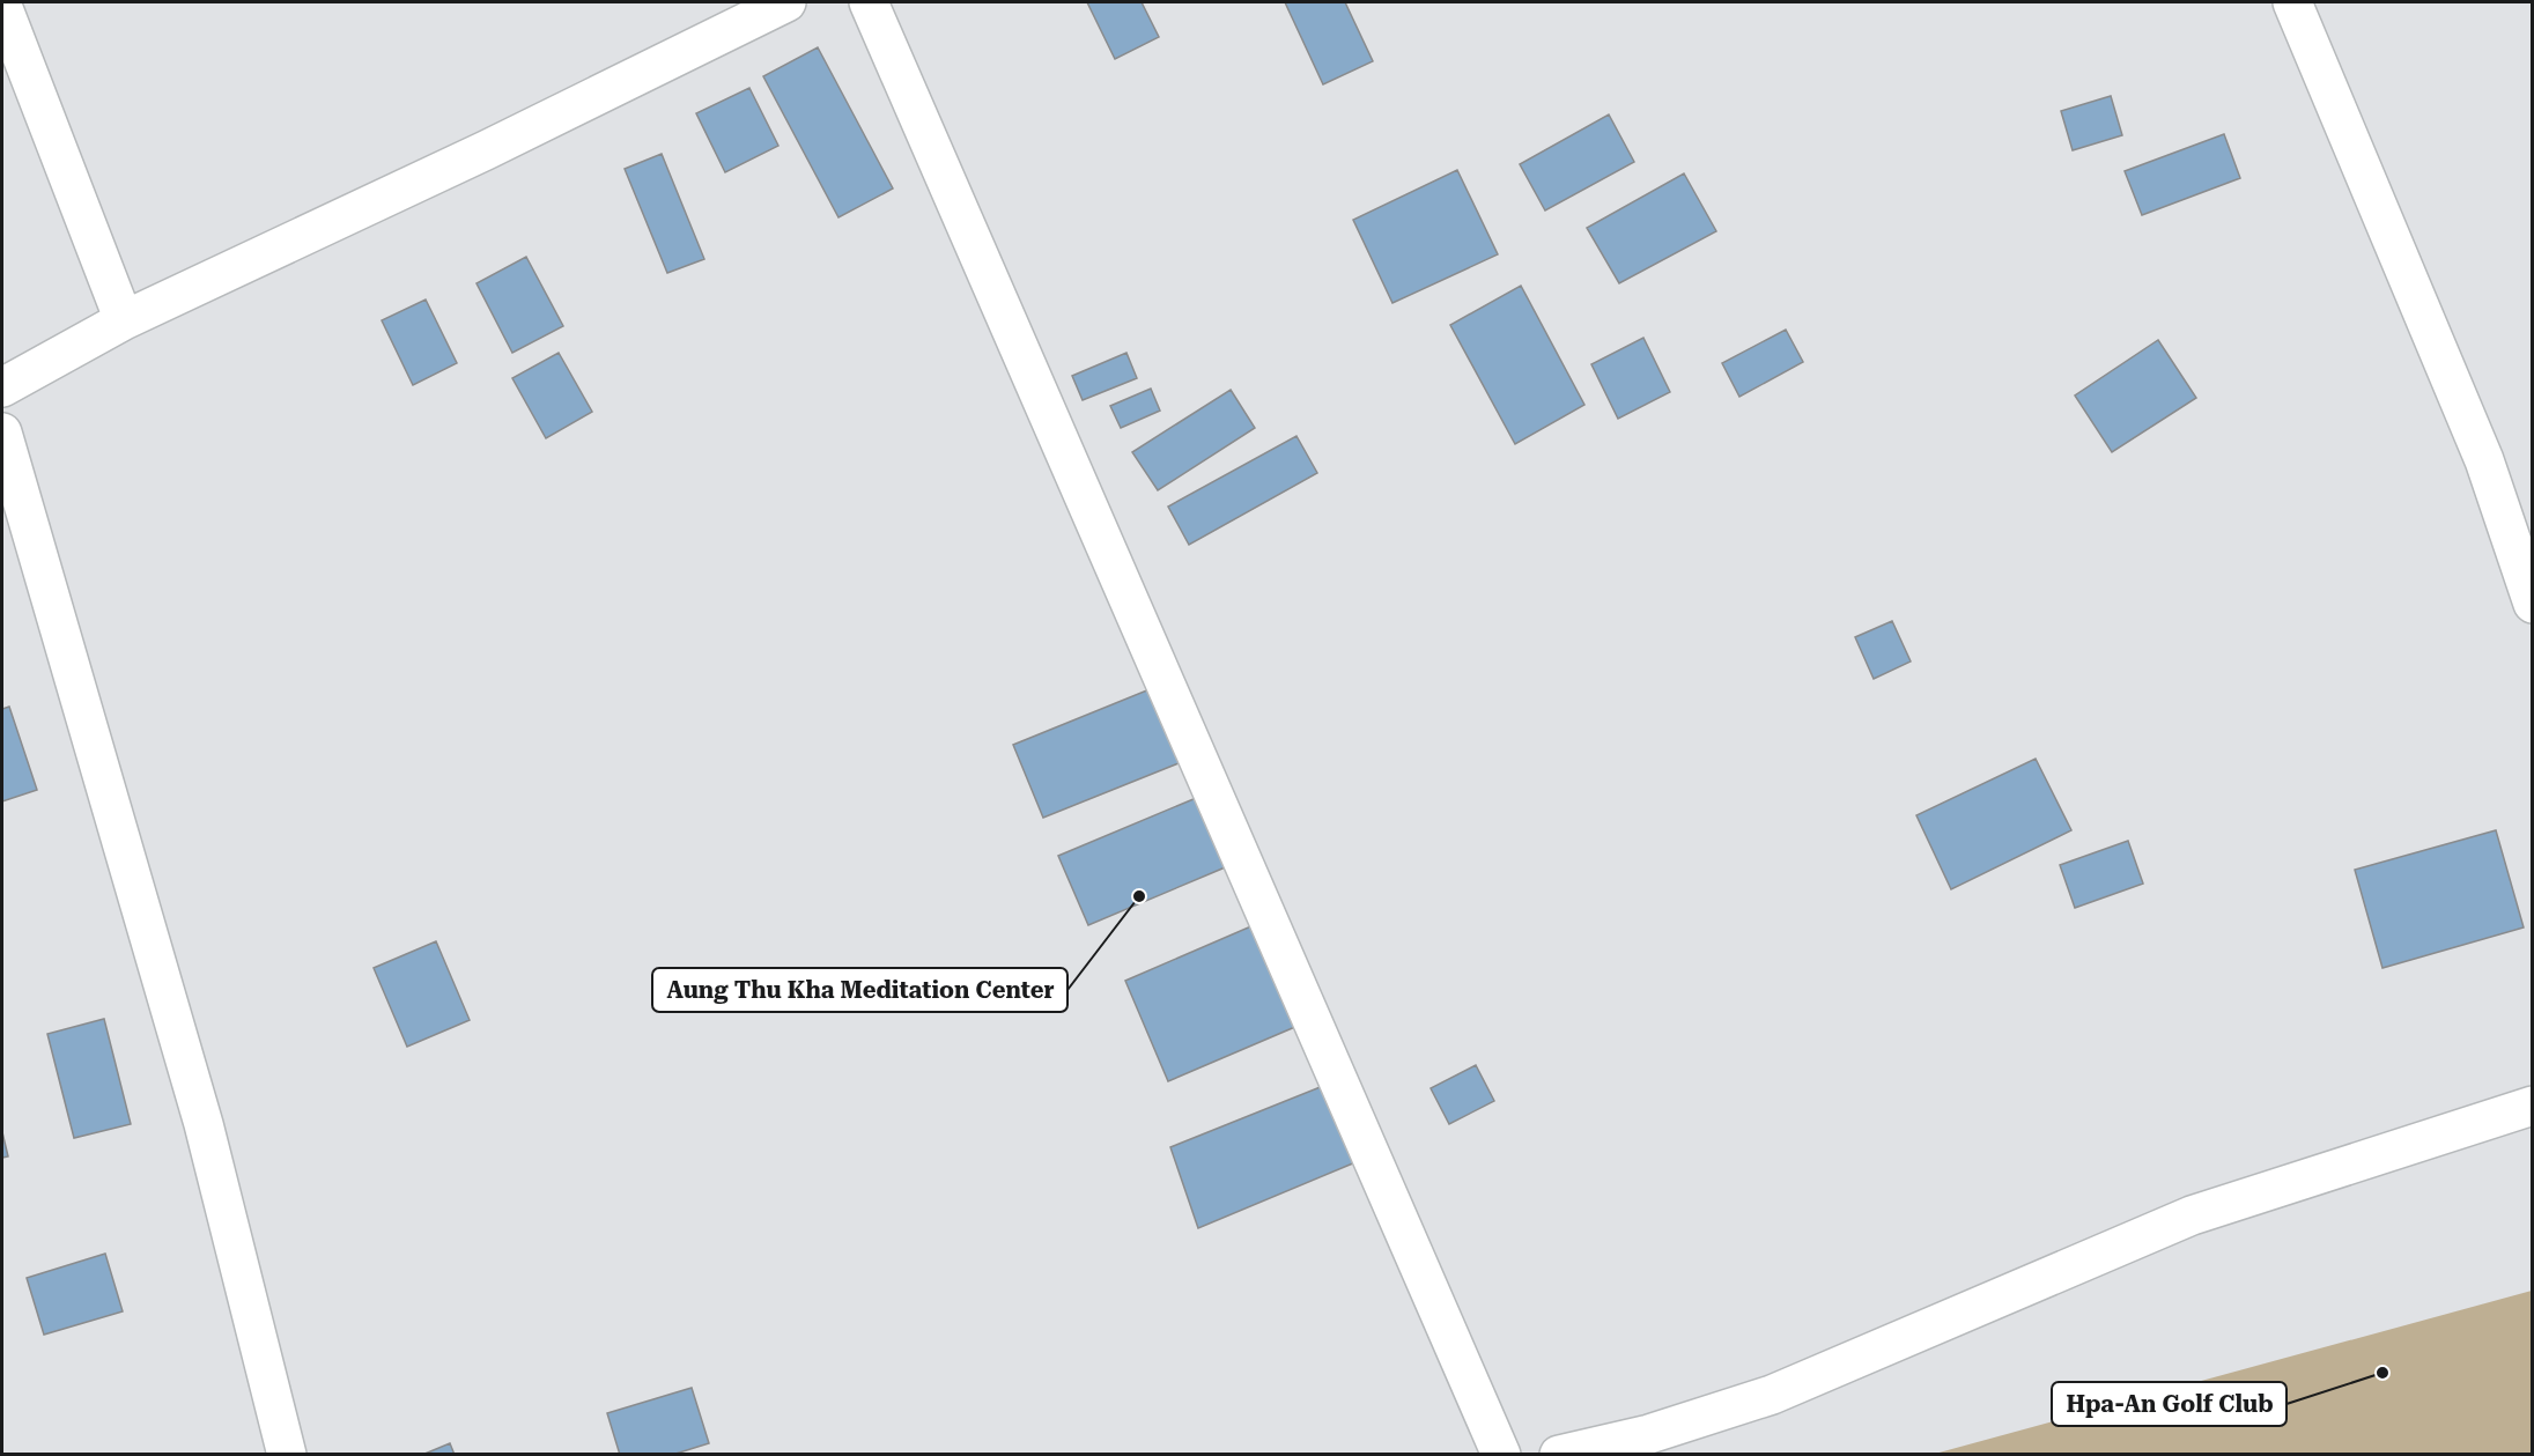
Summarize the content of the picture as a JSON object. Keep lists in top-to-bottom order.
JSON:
{
  "places": ["Aung Thu Kha Meditation Center", "Hpa-An Golf Club"]
}
